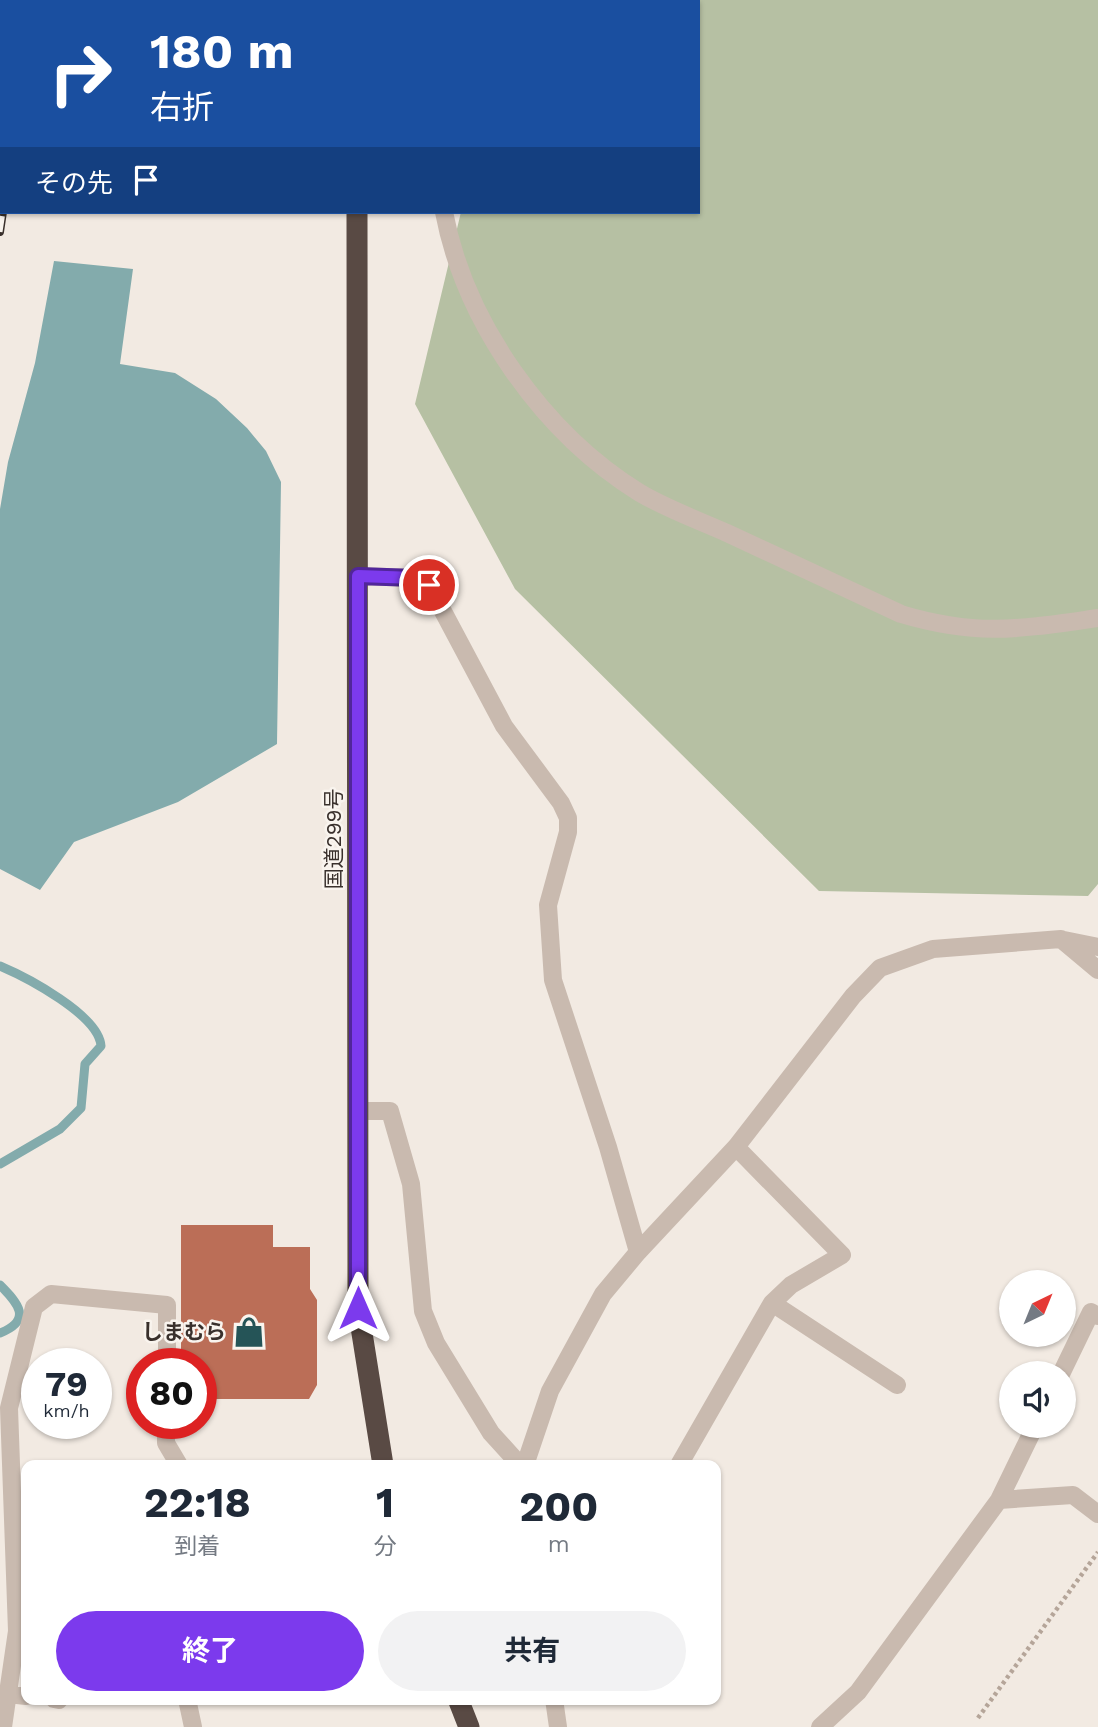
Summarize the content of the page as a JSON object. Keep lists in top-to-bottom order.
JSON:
{
  "streets": {
    "highway": ["国道299号"]
  },
  "places": {
    "shop": ["しまむら"]
  },
  "north": "top right",
  "page": {
    "turn": ["180 m", "右折"],
    "then": "その先",
    "speed": "79 km/h",
    "limit": "80",
    "eta": [
      "22:18",
      "到着",
      "1",
      "分",
      "200",
      "m"
    ],
    "buttons": ["終了", "共有"]
  }
}
